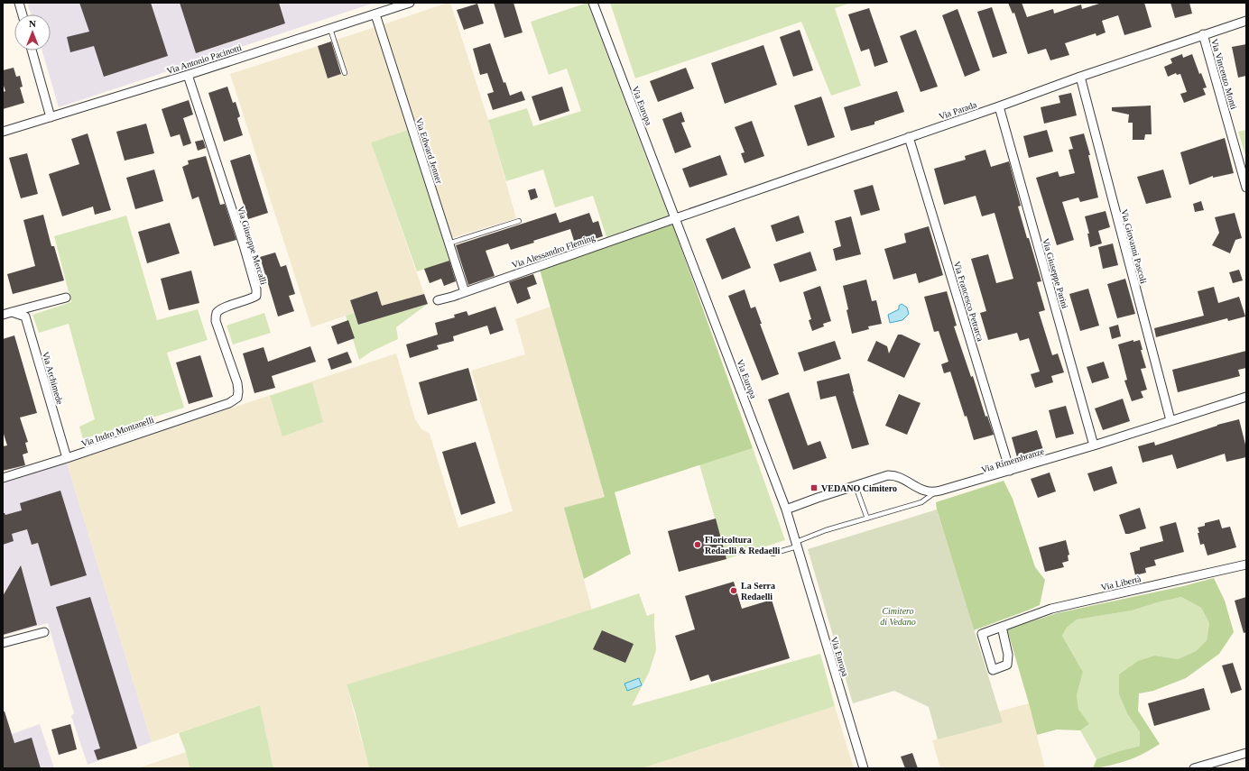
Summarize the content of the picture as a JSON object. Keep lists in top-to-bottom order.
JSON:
{
  "streets": {
    "street": [
      "Via Antonio Pacinotti",
      "Via Vincenzo Monti",
      "Via Europa",
      "Via Parada",
      "Via Edward Jenner",
      "Via Giuseppe Mercalli",
      "Via Giovanni Pascoli",
      "Via Alessandro Fleming",
      "Via Giuseppe Parini",
      "Via Francesco Petrarca",
      "Via Archimede",
      "Via Indro Montanelli",
      "Via Rimembranze",
      "Via Libertà"
    ]
  },
  "crossings": [
    ["Via Antonio Pacinotti", "Via Edward Jenner"],
    ["Via Antonio Pacinotti", "Via Giuseppe Mercalli"],
    ["Via Vincenzo Monti", "Via Parada"],
    ["Via Europa", "Via Parada"],
    ["Via Europa", "Via Alessandro Fleming"],
    ["Via Parada", "Via Giovanni Pascoli"],
    ["Via Parada", "Via Alessandro Fleming"],
    ["Via Parada", "Via Giuseppe Parini"],
    ["Via Parada", "Via Francesco Petrarca"],
    ["Via Edward Jenner", "Via Alessandro Fleming"],
    ["Via Giuseppe Mercalli", "Via Indro Montanelli"],
    ["Via Giovanni Pascoli", "Via Rimembranze"],
    ["Via Giuseppe Parini", "Via Rimembranze"],
    ["Via Francesco Petrarca", "Via Rimembranze"],
    ["Via Archimede", "Via Indro Montanelli"]
  ],
  "parks": ["Cimitero di Vedano"],
  "places": {
    "transit": ["VEDANO Cimitero"],
    "other": ["Floricoltura Redaelli & Redaelli", "La Serra Redaelli"]
  },
  "north": "top"
}
